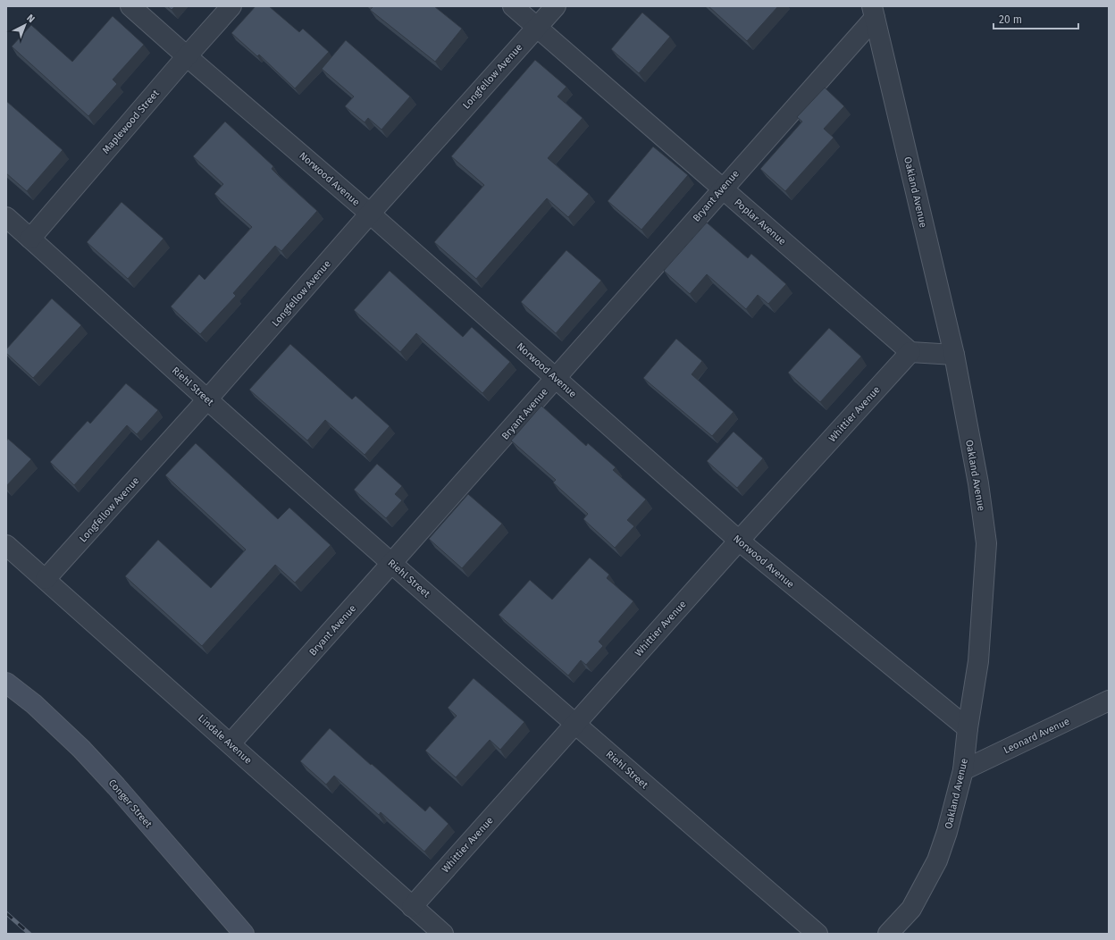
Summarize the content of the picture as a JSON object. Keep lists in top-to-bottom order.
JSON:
{
  "streets": {
    "main road": ["Conger Street"],
    "street": [
      "Longfellow Avenue",
      "Maplewood Street",
      "Norwood Avenue",
      "Oakland Avenue",
      "Bryant Avenue",
      "Poplar Avenue",
      "Riehl Street",
      "Whittier Avenue",
      "Leonard Avenue",
      "Lindale Avenue"
    ]
  },
  "crossings": [
    ["Longfellow Avenue", "Norwood Avenue"],
    ["Longfellow Avenue", "Poplar Avenue"],
    ["Longfellow Avenue", "Riehl Street"],
    ["Longfellow Avenue", "Lindale Avenue"],
    ["Maplewood Street", "Norwood Avenue"],
    ["Maplewood Street", "Riehl Street"],
    ["Norwood Avenue", "Oakland Avenue"],
    ["Norwood Avenue", "Bryant Avenue"],
    ["Norwood Avenue", "Whittier Avenue"],
    ["Oakland Avenue", "Bryant Avenue"],
    ["Oakland Avenue", "Leonard Avenue"],
    ["Bryant Avenue", "Poplar Avenue"],
    ["Bryant Avenue", "Riehl Street"],
    ["Bryant Avenue", "Lindale Avenue"],
    ["Poplar Avenue", "Whittier Avenue"],
    ["Riehl Street", "Whittier Avenue"],
    ["Whittier Avenue", "Lindale Avenue"]
  ],
  "scale_bar": "20 m",
  "north": "top right"
}
